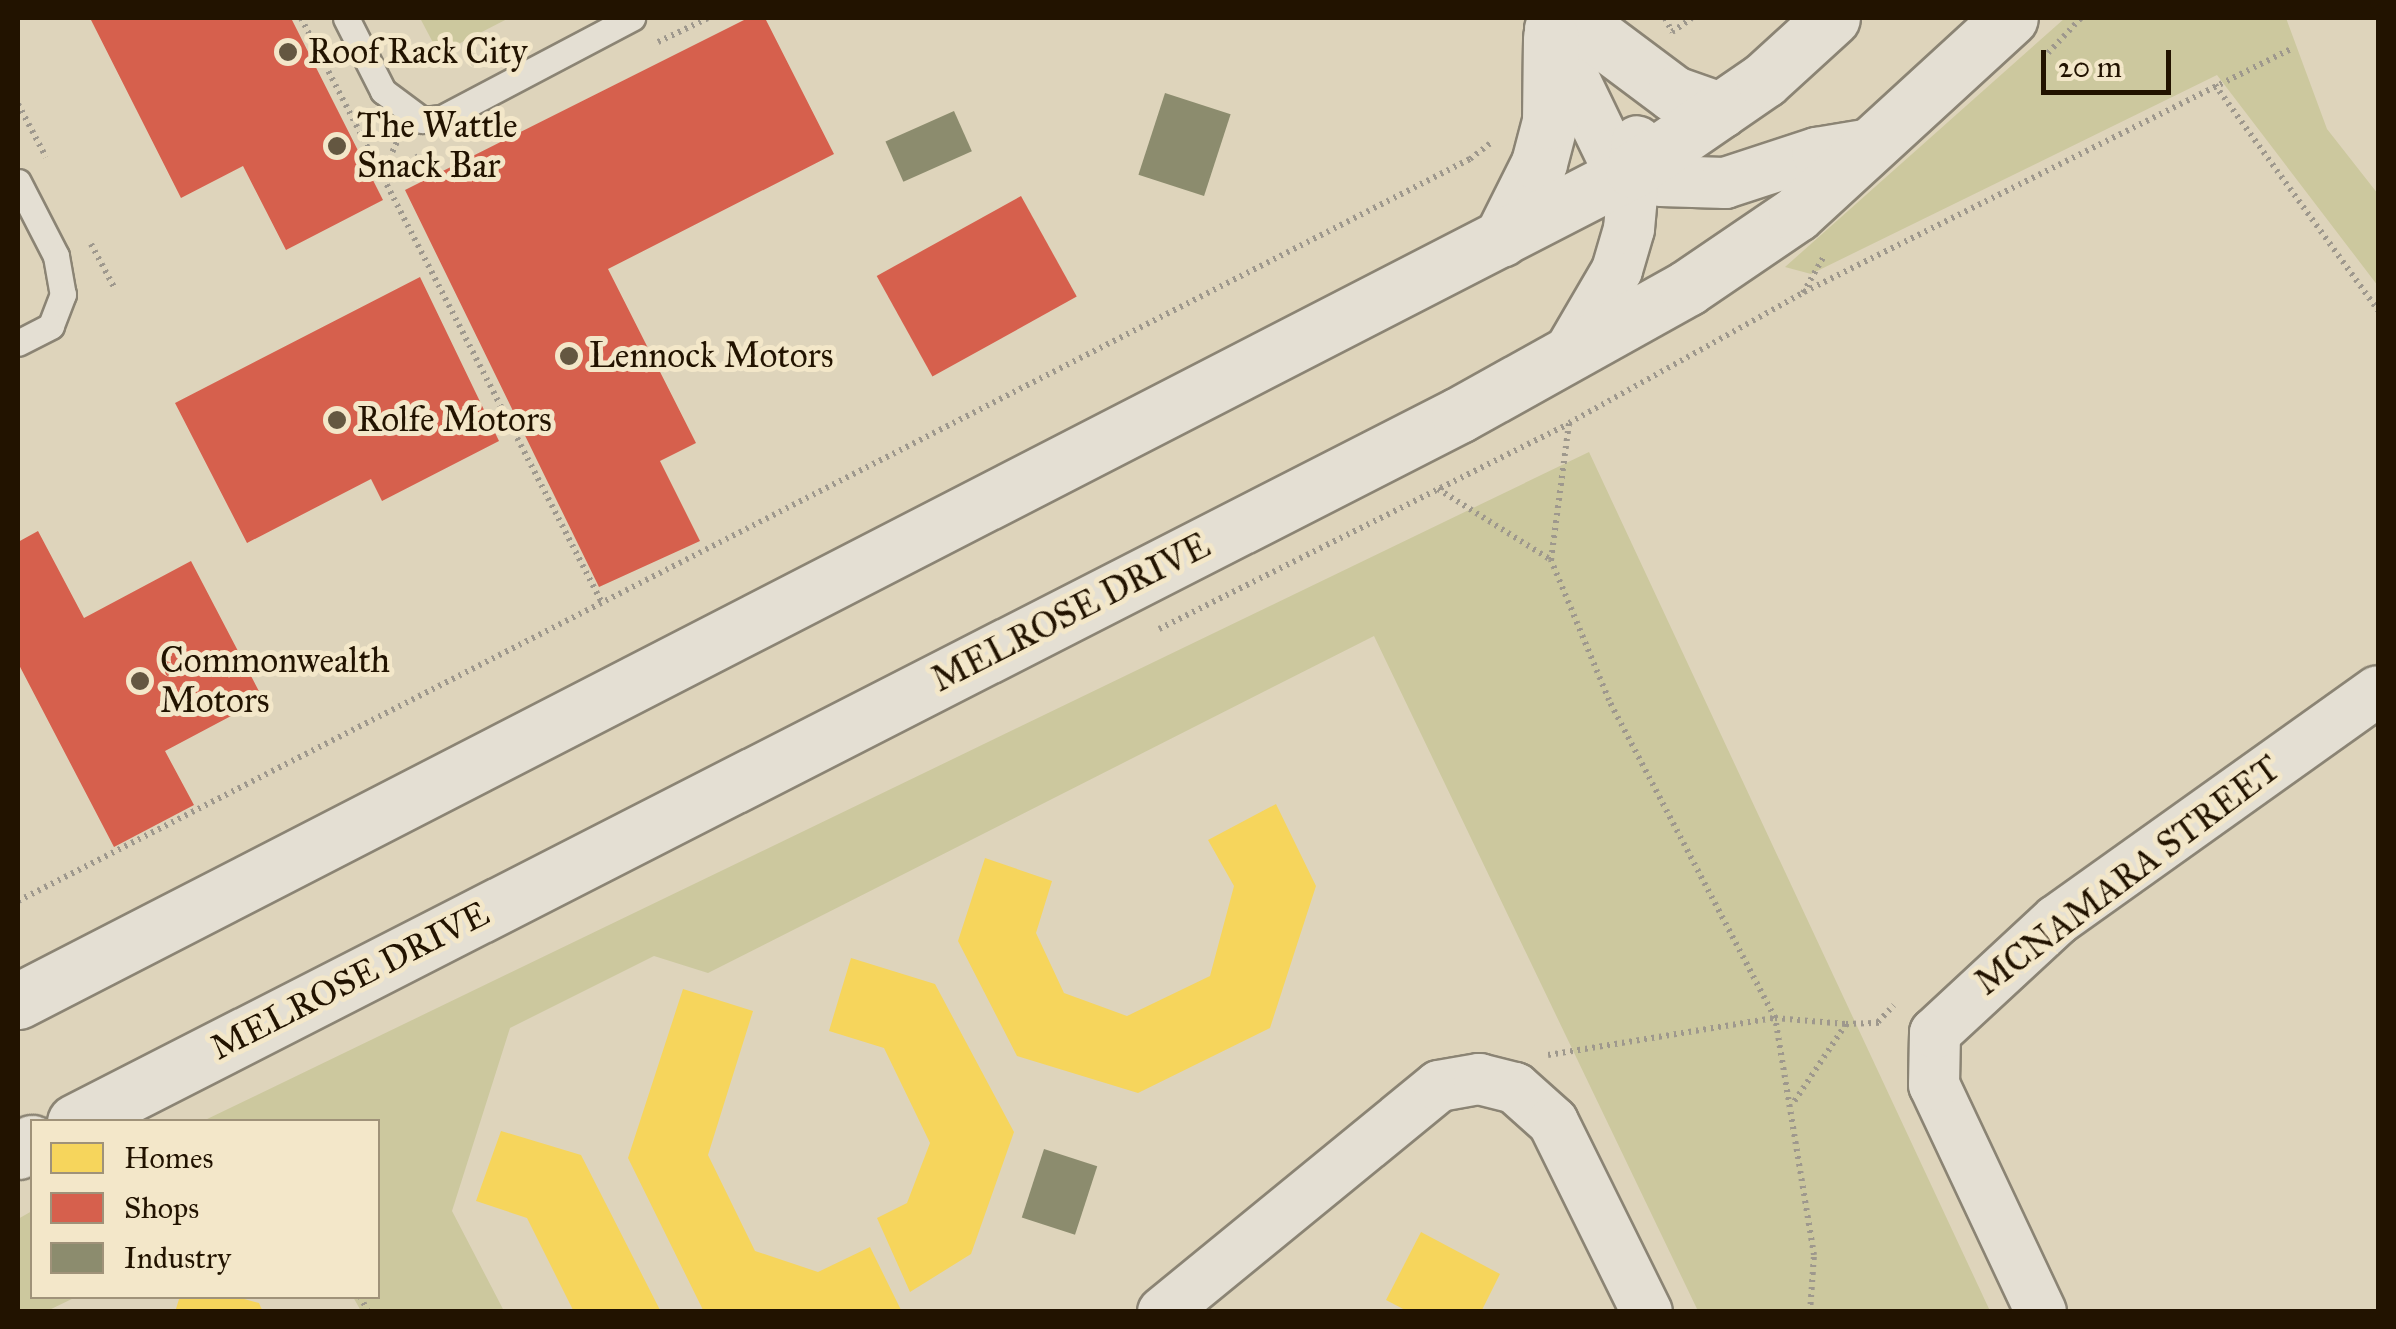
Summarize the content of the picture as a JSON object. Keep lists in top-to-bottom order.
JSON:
{
  "streets": {
    "main road": ["MELROSE DRIVE"],
    "street": ["MCNAMARA STREET"]
  },
  "places": [
    "Roof Rack City",
    "The Wattle Snack Bar",
    "Lennock Motors",
    "Rolfe Motors",
    "Commonwealth Motors"
  ],
  "legend": ["Homes", "Shops", "Industry"],
  "scale_bar": "20 m"
}
